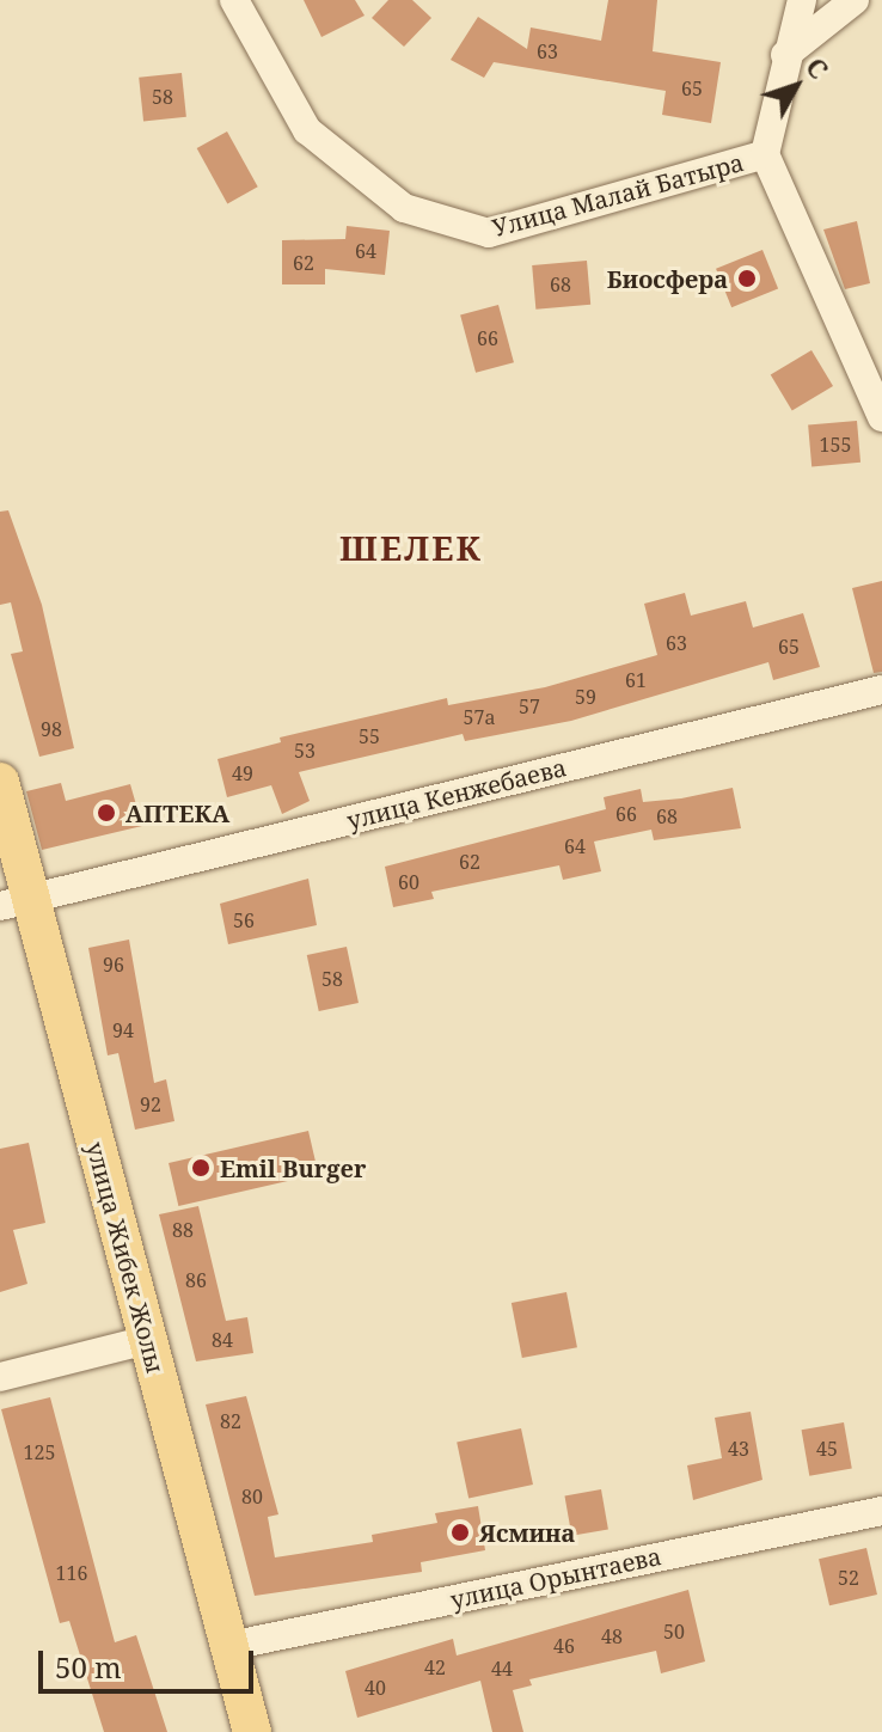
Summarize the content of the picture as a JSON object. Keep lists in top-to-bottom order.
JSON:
{
  "streets": {
    "main road": ["улица Жибек Жолы"],
    "street": ["Улица Малай Батыра", "улица Кенжебаева", "улица Орынтаева"]
  },
  "crossings": [
    ["улица Кенжебаева", "улица Жибек Жолы"],
    ["улица Жибек Жолы", "улица Орынтаева"]
  ],
  "districts": ["ШЕЛЕК"],
  "places": [
    "Биосфера",
    "АПТЕКА",
    "Emil Burger",
    "Ясмина"
  ],
  "house_numbers": [
    "63",
    "65",
    "58",
    "64",
    "62",
    "68",
    "66",
    "155",
    "63",
    "65",
    "61",
    "59",
    "57",
    "57а",
    "98",
    "55",
    "53",
    "49",
    "66",
    "68",
    "64",
    "62",
    "60",
    "56",
    "96",
    "58",
    "94",
    "92",
    "88",
    "86",
    "84",
    "82",
    "43",
    "45",
    "125",
    "80",
    "116",
    "52",
    "50",
    "48",
    "46",
    "42",
    "44",
    "40"
  ],
  "scale_bar": "50 m",
  "north": "top right"
}
